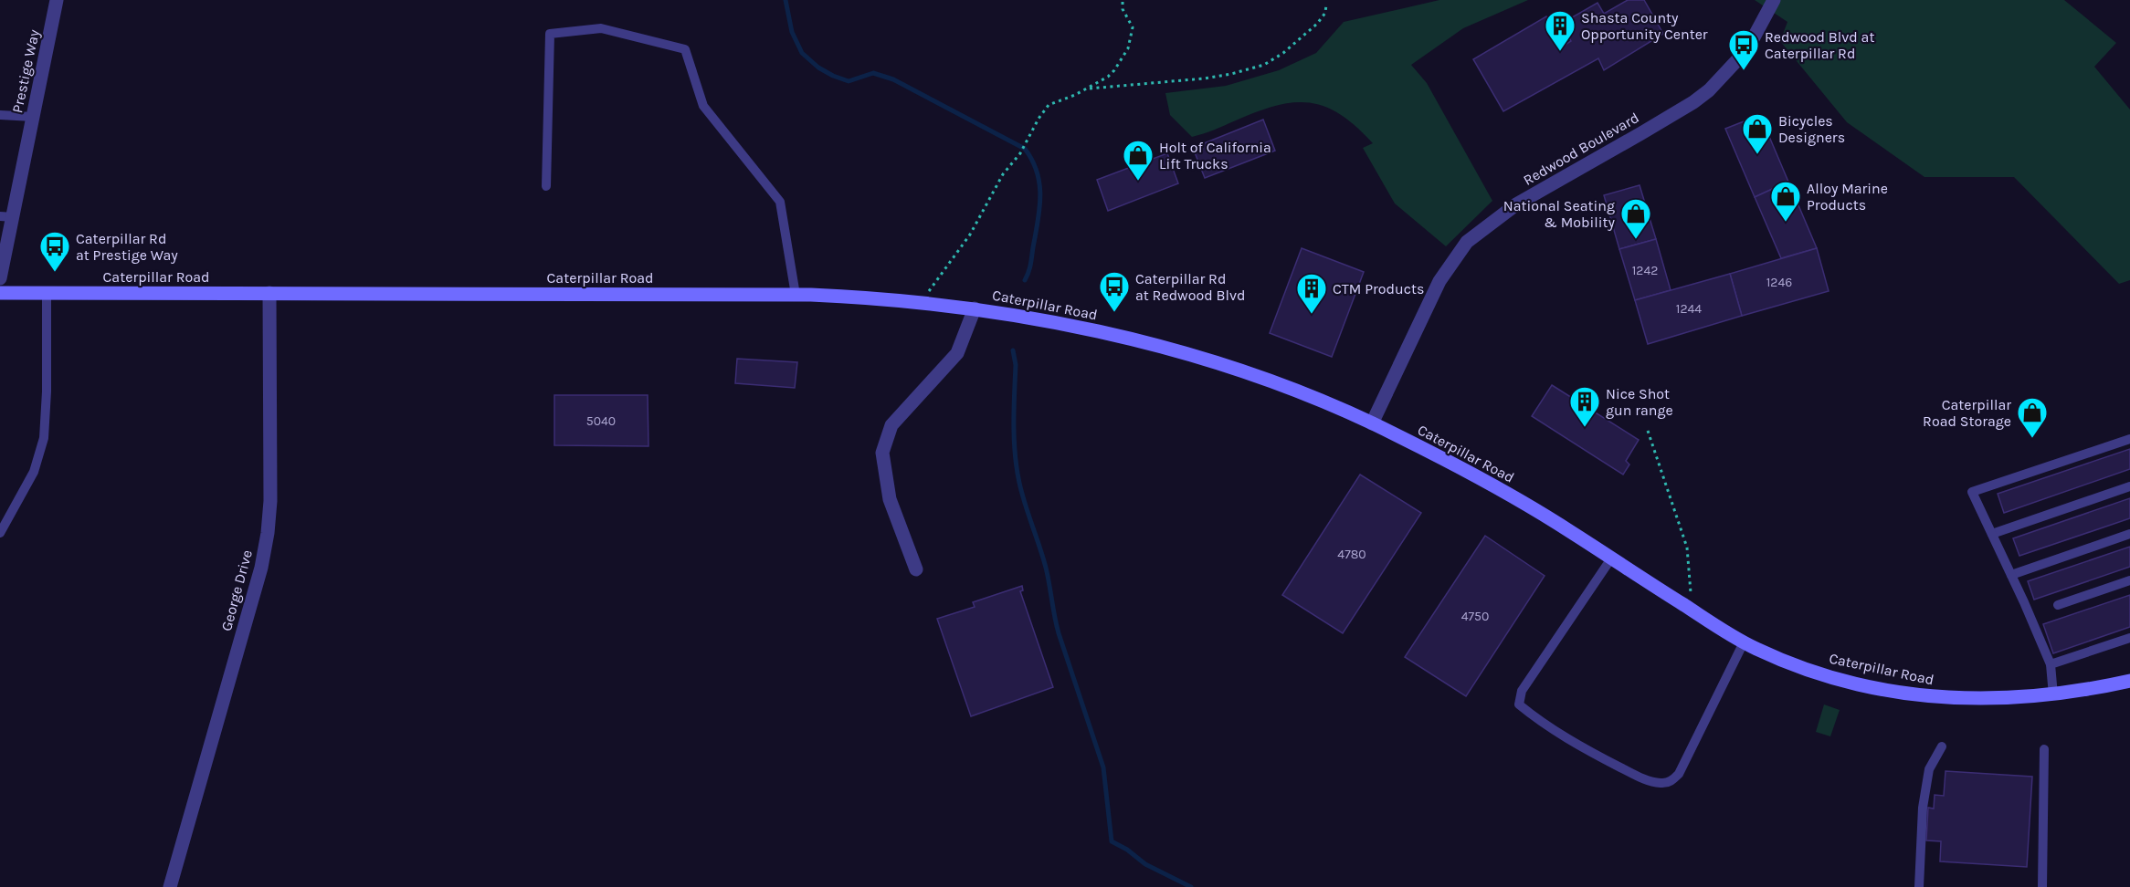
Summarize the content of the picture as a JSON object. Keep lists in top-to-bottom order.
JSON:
{
  "streets": {
    "street": [
      "Prestige Way",
      "Redwood Boulevard",
      "Caterpillar Road",
      "George Drive"
    ]
  },
  "crossings": [
    ["Redwood Boulevard", "Caterpillar Road"],
    ["Caterpillar Road", "George Drive"]
  ],
  "places": {
    "building": ["Shasta County Opportunity Center", "CTM Products", "Nice Shot gun range"],
    "bus stop": ["Redwood Blvd at Caterpillar Rd", "Caterpillar Rd at Prestige Way", "Caterpillar Rd at Redwood Blvd"],
    "shop": [
      "Bicycles Designers",
      "Holt of California Lift Trucks",
      "Alloy Marine Products",
      "National Seating & Mobility",
      "Caterpillar Road Storage"
    ]
  },
  "house_numbers": [
    "1242",
    "1246",
    "1244",
    "5040",
    "4780",
    "4750"
  ]
}
